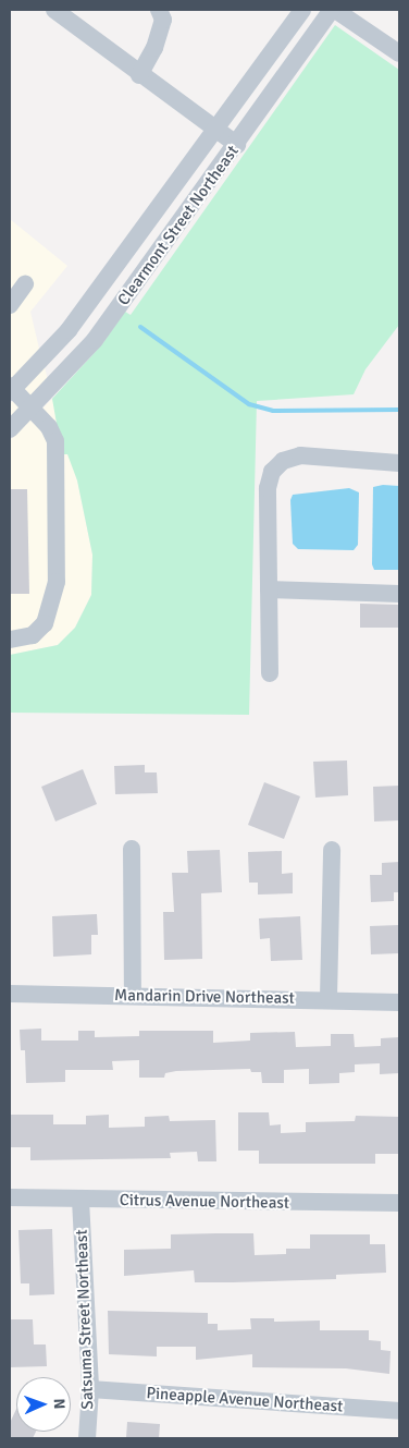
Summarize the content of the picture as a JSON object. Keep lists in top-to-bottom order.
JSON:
{
  "streets": {
    "street": [
      "Clearmont Street Northeast",
      "Mandarin Drive Northeast",
      "Citrus Avenue Northeast",
      "Satsuma Street Northeast",
      "Pineapple Avenue Northeast"
    ]
  },
  "crossings": [
    ["Citrus Avenue Northeast", "Satsuma Street Northeast"],
    ["Satsuma Street Northeast", "Pineapple Avenue Northeast"]
  ],
  "north": "right"
}
